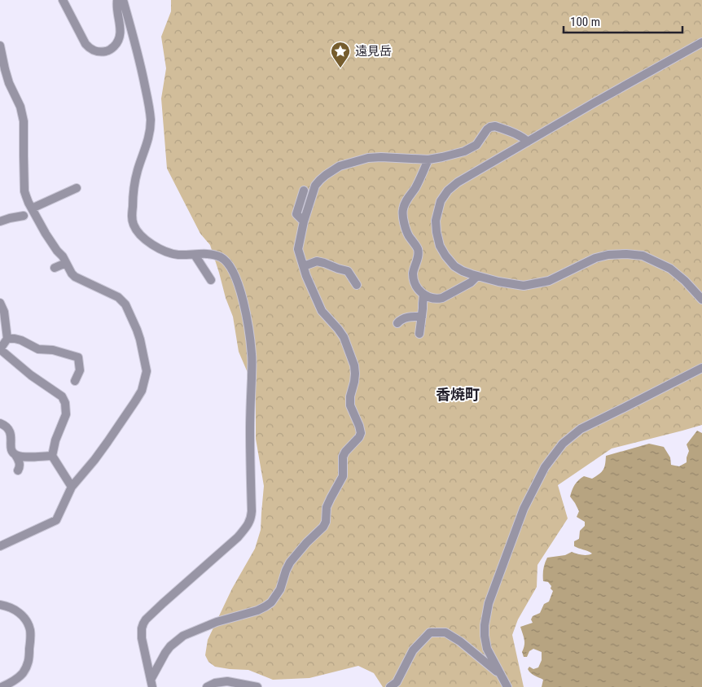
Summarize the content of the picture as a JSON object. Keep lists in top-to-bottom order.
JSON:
{
  "districts": ["香焼町"],
  "places": {
    "place": ["遠見岳"]
  },
  "scale_bar": "100 m"
}
